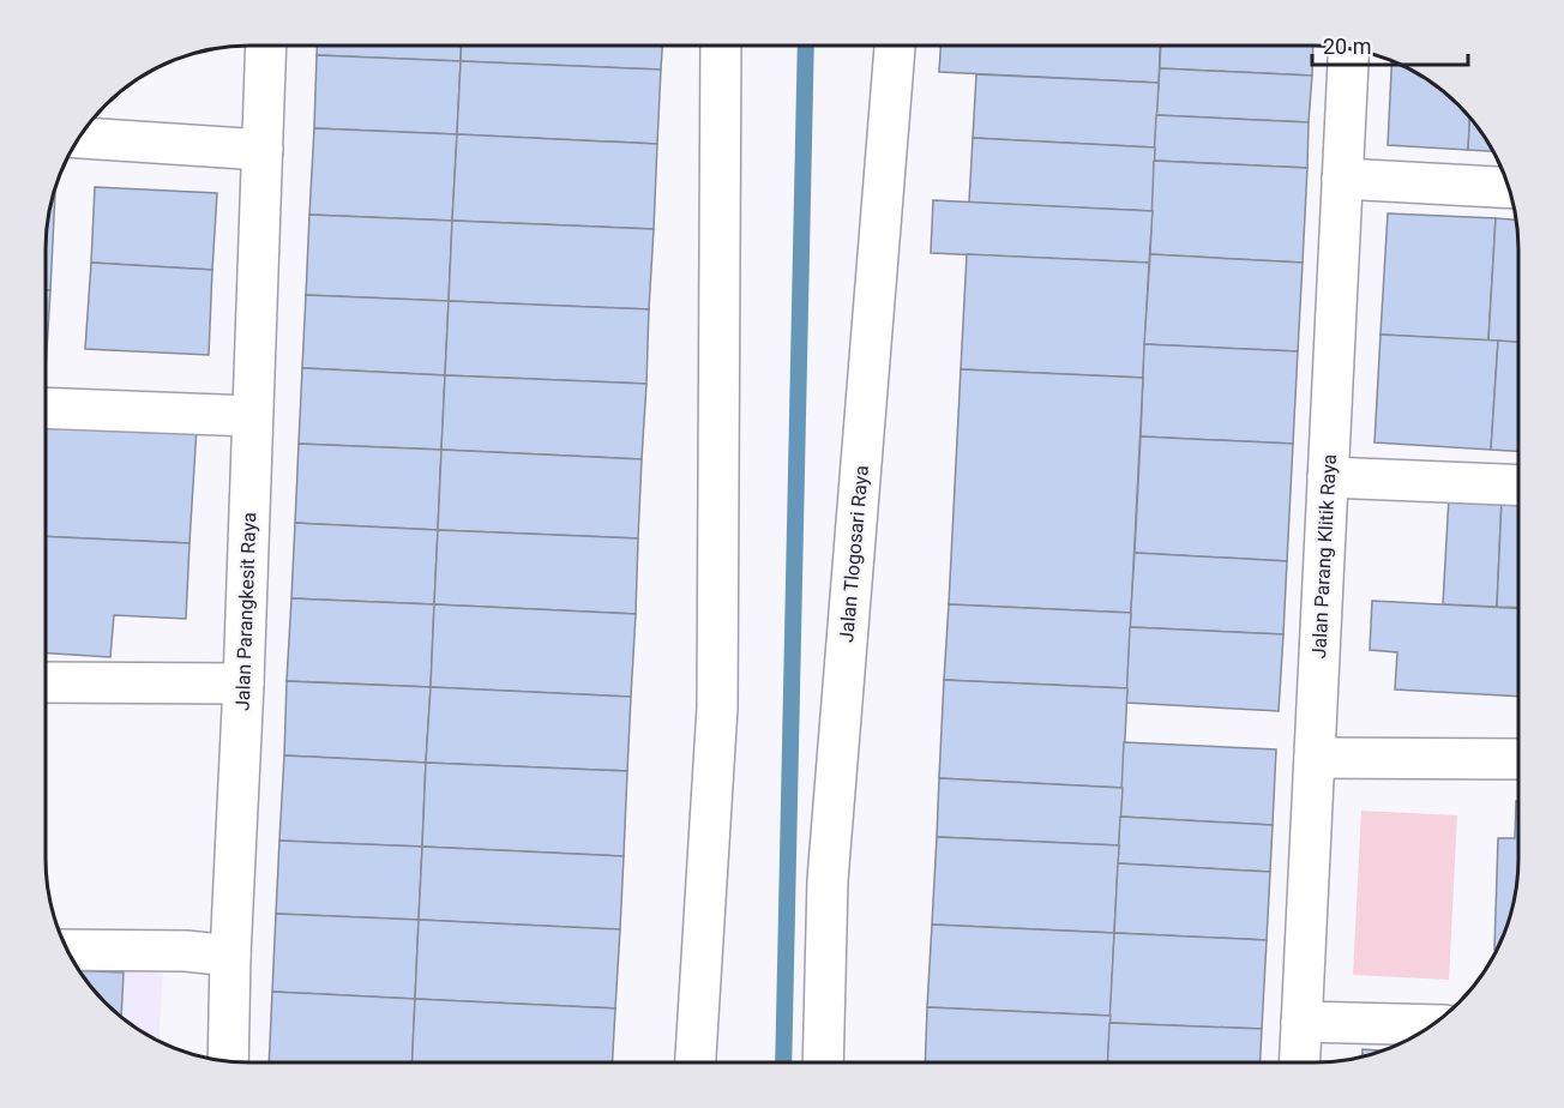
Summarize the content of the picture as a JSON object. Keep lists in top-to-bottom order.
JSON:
{
  "streets": {
    "street": ["Jalan Tlogosari Raya", "Jalan Parang Klitik Raya", "Jalan Parangkesit Raya"]
  },
  "scale_bar": "20 m"
}
